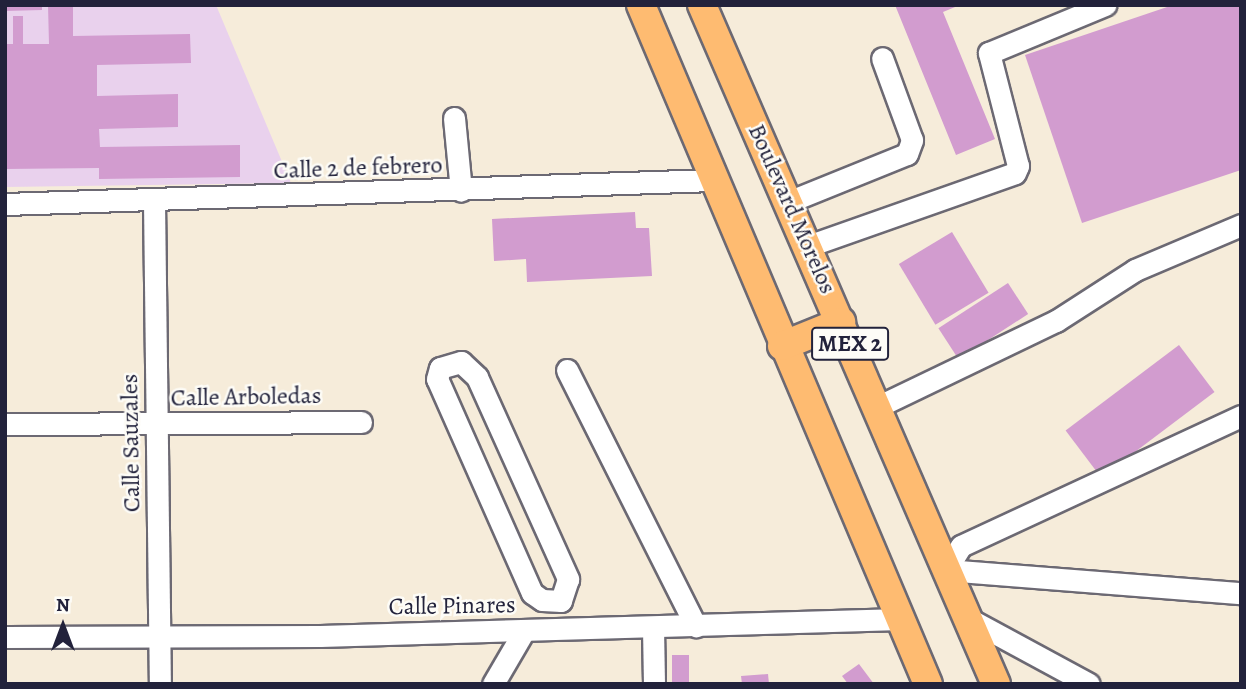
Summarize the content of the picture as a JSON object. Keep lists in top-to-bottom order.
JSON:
{
  "streets": {
    "main road": ["Boulevard Morelos", "MEX 2"],
    "street": [
      "Calle 2 de febrero",
      "Calle Arboledas",
      "Calle Sauzales",
      "Calle Pinares"
    ]
  },
  "crossings": [
    ["Calle 2 de febrero", "MEX 2"],
    ["Calle 2 de febrero", "Calle Sauzales"],
    ["MEX 2", "Calle Pinares"],
    ["Calle Arboledas", "Calle Sauzales"],
    ["Calle Sauzales", "Calle Pinares"]
  ],
  "north": "top"
}
